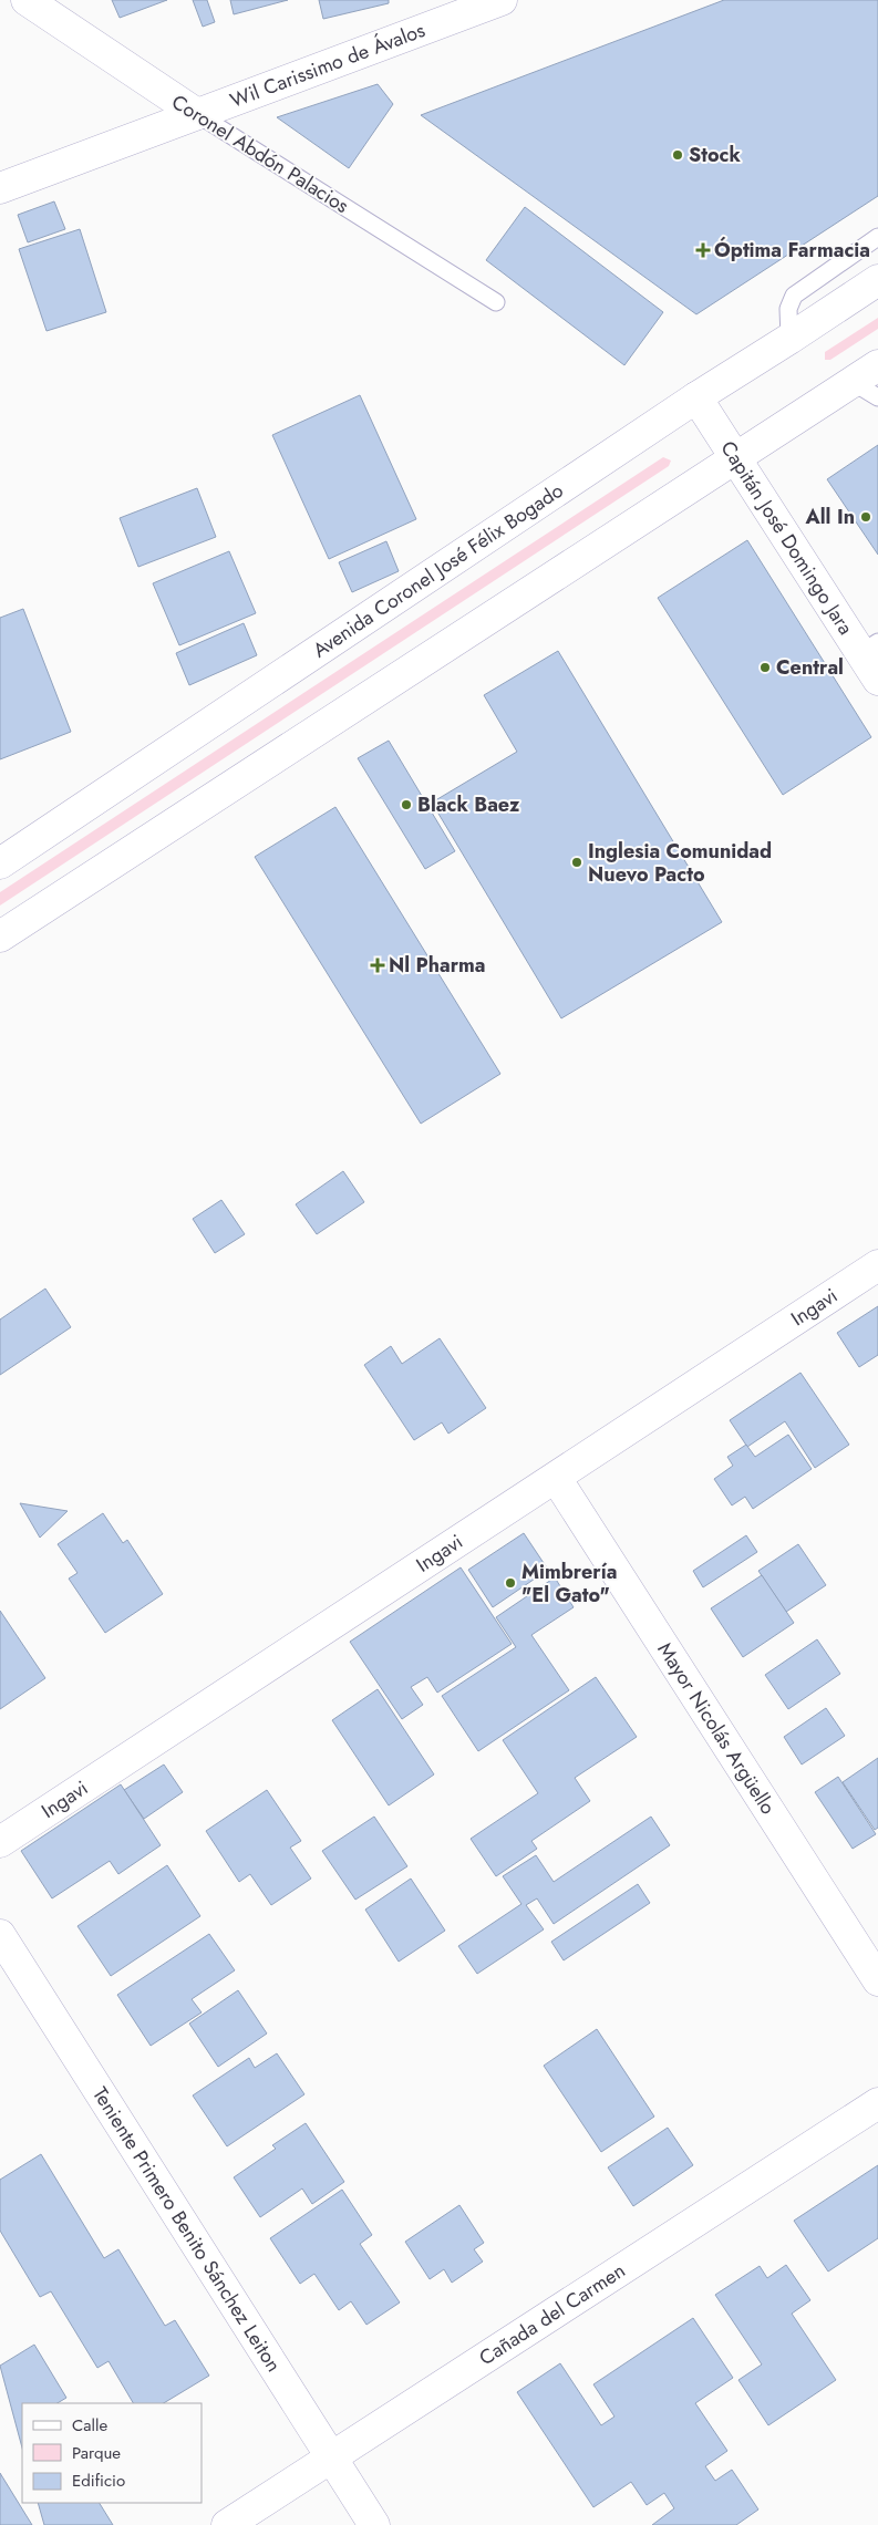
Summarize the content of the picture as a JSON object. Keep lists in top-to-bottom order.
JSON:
{
  "streets": {
    "street": [
      "Wil Carissimo de Ávalos",
      "Coronel Abdón Palacios",
      "Capitán José Domingo Jara",
      "Avenida Coronel José Félix Bogado",
      "Ingavi",
      "Mayor Nicolás Argüello",
      "Teniente Primero Benito Sánchez Leiton",
      "Cañada del Carmen"
    ]
  },
  "crossings": [
    ["Wil Carissimo de Ávalos", "Coronel Abdón Palacios"],
    ["Capitán José Domingo Jara", "Avenida Coronel José Félix Bogado"],
    ["Ingavi", "Mayor Nicolás Argüello"],
    ["Teniente Primero Benito Sánchez Leiton", "Cañada del Carmen"]
  ],
  "places": {
    "other": [
      "Stock",
      "All In",
      "Central",
      "Black Baez",
      "Inglesia Comunidad Nuevo Pacto",
      "Mimbrería \"El Gato\""
    ],
    "health": ["Óptima Farmacia", "Nl Pharma"]
  },
  "legend": ["Calle", "Parque", "Edificio"]
}
